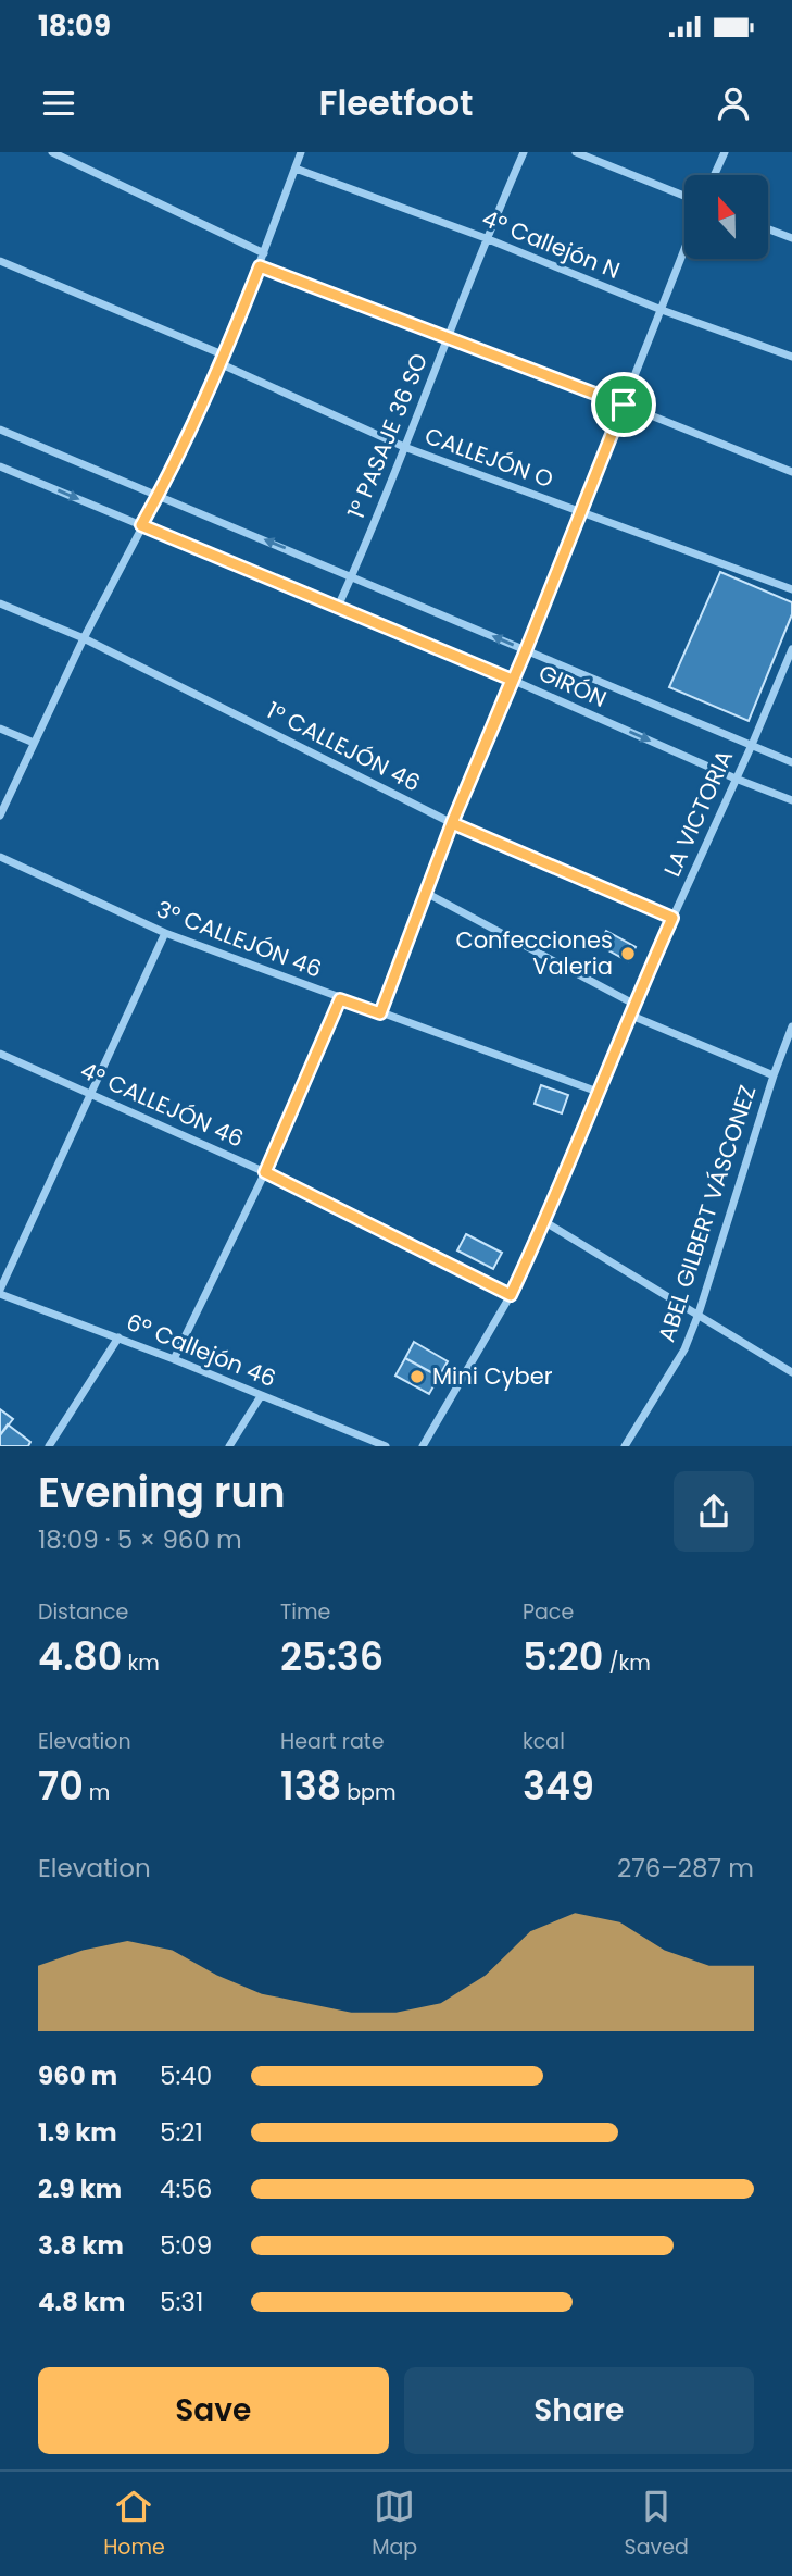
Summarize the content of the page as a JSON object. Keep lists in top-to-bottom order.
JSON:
{
  "streets": {
    "street": [
      "4º Callejón N",
      "1° PASAJE 36 SO",
      "CALLEJÓN O",
      "GIRÓN",
      "1° CALLEJÓN 46",
      "LA VICTORIA",
      "3° CALLEJÓN 46",
      "4° CALLEJÓN 46",
      "ABEL GILBERT VÁSCONEZ",
      "6º Callejón 46"
    ]
  },
  "crossings": [
    ["4º Callejón N", "1° PASAJE 36 SO"],
    ["1° PASAJE 36 SO", "CALLEJÓN O"],
    ["1° PASAJE 36 SO", "GIRÓN"],
    ["GIRÓN", "LA VICTORIA"],
    ["1° CALLEJÓN 46", "LA VICTORIA"],
    ["LA VICTORIA", "3° CALLEJÓN 46"],
    ["LA VICTORIA", "4° CALLEJÓN 46"]
  ],
  "places": ["Confecciones Valeria", "Mini Cyber"],
  "north": "top",
  "page": {
    "status": "18:09",
    "header": "Fleetfoot",
    "heading": ["Evening run", "18:09 · 5 × 960 m"],
    "stats": [
      ["Distance", "4.80 km"],
      ["Time", "25:36"],
      ["Pace", "5:20 /km"],
      ["Elevation", "70 m"],
      ["Heart rate", "138 bpm"],
      ["kcal", "349"]
    ],
    "chart": ["Elevation", "276–287 m"],
    "list": [
      {
        "name": "960 m",
        "note": "5:40"
      },
      {
        "name": "1.9 km",
        "note": "5:21"
      },
      {
        "name": "2.9 km",
        "note": "4:56"
      },
      {
        "name": "3.8 km",
        "note": "5:09"
      },
      {
        "name": "4.8 km",
        "note": "5:31"
      }
    ],
    "buttons": ["Save", "Share"],
    "tabs": ["Home", "Map", "Saved"]
  }
}
